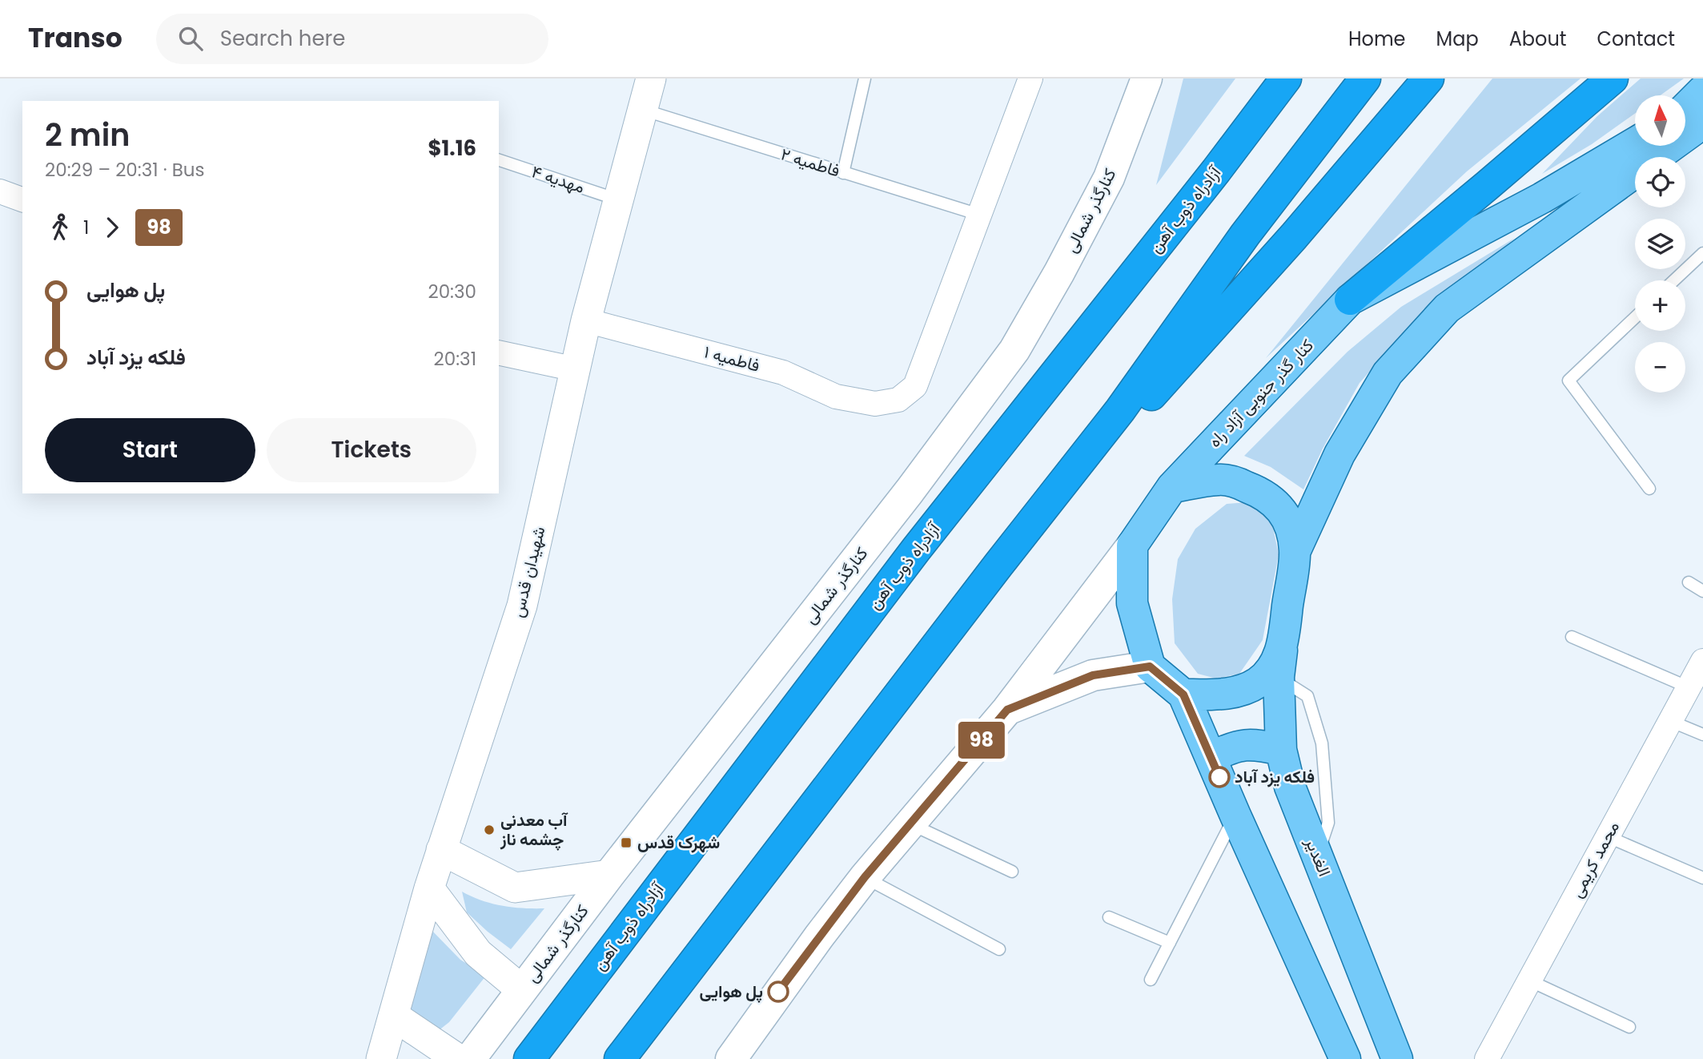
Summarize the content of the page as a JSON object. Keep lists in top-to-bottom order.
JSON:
{
  "streets": {
    "highway": ["آزادراه ذوب آهن"],
    "main road": ["کنارگذر شمالی", "کنار گذر جنوبی آزاد راه", "الغدیر"],
    "street": ["فاطمیه ۱", "شهیدان قدس", "محمد کریمی"],
    "lane": ["فاطمیه ۲", "مهدیه ۴"]
  },
  "crossings": [
    ["فاطمیه ۲", "فاطمیه ۱"],
    ["فاطمیه ۲", "شهیدان قدس"],
    ["مهدیه ۴", "شهیدان قدس"],
    ["فاطمیه ۱", "شهیدان قدس"],
    ["کنار گذر جنوبی آزاد راه", "الغدیر"]
  ],
  "places": {
    "other": ["فلکه یزد آباد", "آب معدنی چشمه ناز", "پل هوایی"],
    "transit": ["شهرک قدس"]
  },
  "lines": ["bus line 98"],
  "north": "top",
  "page": {
    "header": "Transo",
    "search": "Search here",
    "nav": [
      "Home",
      "Map",
      "About",
      "Contact"
    ],
    "on_map": "98",
    "map_buttons": ["+", "−"],
    "heading": ["2 min", "20:29 – 20:31 · Bus", "$1.16"],
    "legs": ["1", "98"],
    "list": [
      {
        "name": "پل هوایی",
        "value": "20:30"
      },
      {
        "name": "فلکه یزد آباد",
        "value": "20:31"
      }
    ],
    "buttons": ["Start", "Tickets"]
  }
}
